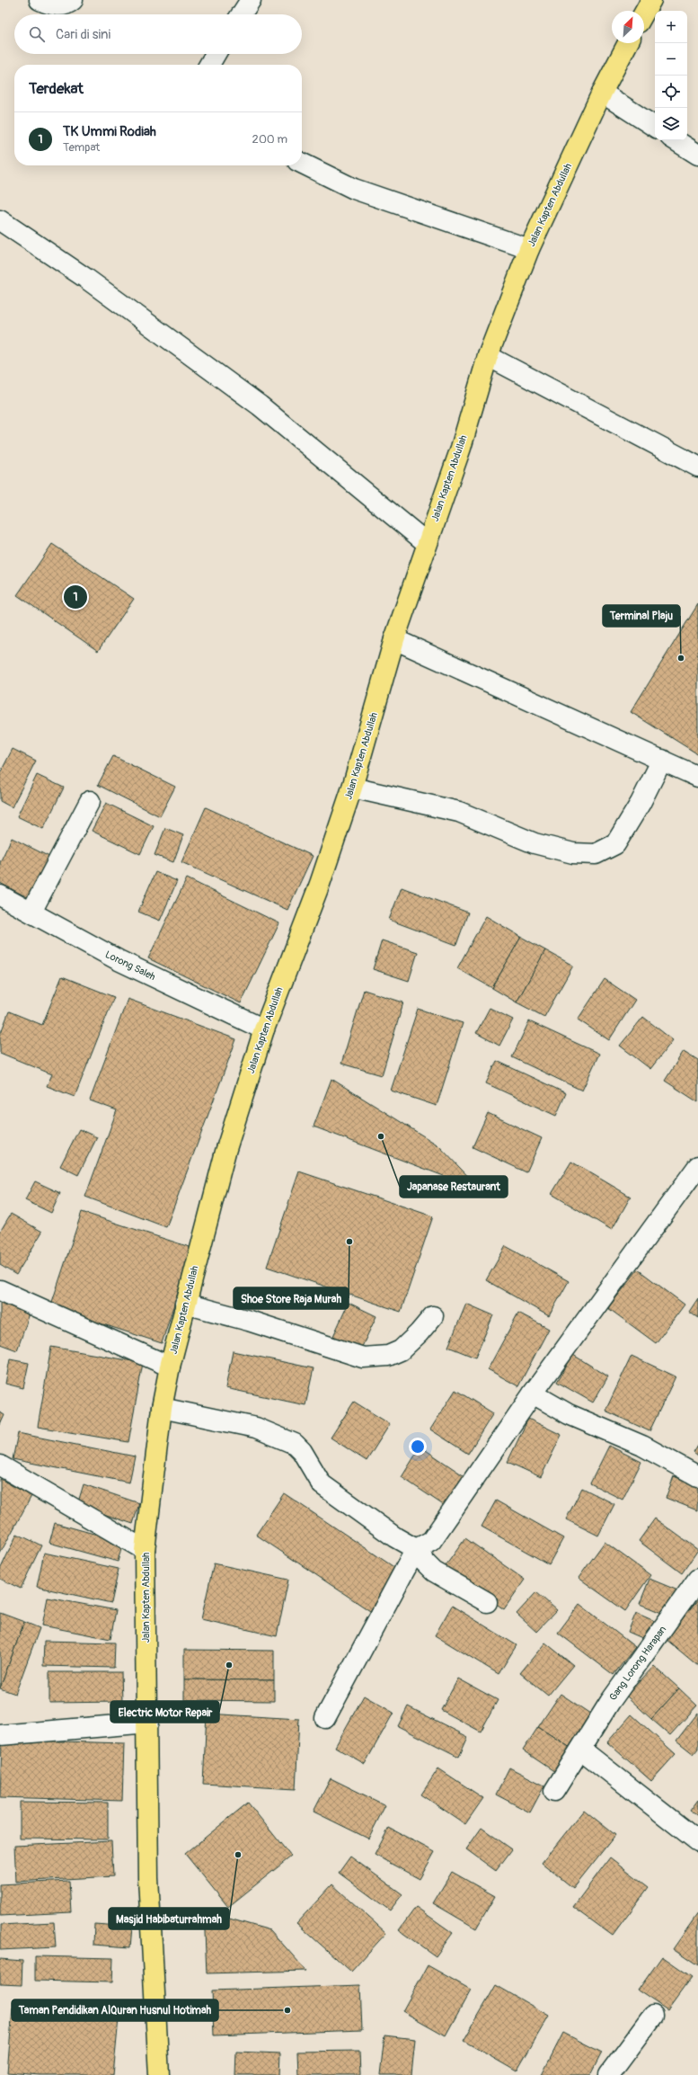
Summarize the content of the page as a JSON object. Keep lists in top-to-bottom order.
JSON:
{
  "streets": {
    "main road": ["Jalan Kapten Abdullah"],
    "street": ["Lorong Saleh", "Gang Lorong Harapan"]
  },
  "crossings": [
    ["Jalan Kapten Abdullah", "Lorong Saleh"]
  ],
  "places": [
    "Terminal Plaju",
    "Japanase Restaurant",
    "Shoe Store Raja Murah",
    "Electric Motor Repair",
    "Masjid Habibaturrahmah",
    "Taman Pendidikan AlQuran Husnul Hotimah"
  ],
  "north": "top right",
  "page": {
    "map_buttons": ["+", "−"],
    "search": "Cari di sini",
    "heading": "Terdekat",
    "list": [
      {
        "mark": "1",
        "name": "TK Ummi Rodiah",
        "note": "Tempat",
        "value": "200 m"
      }
    ],
    "pins": "1"
  }
}
